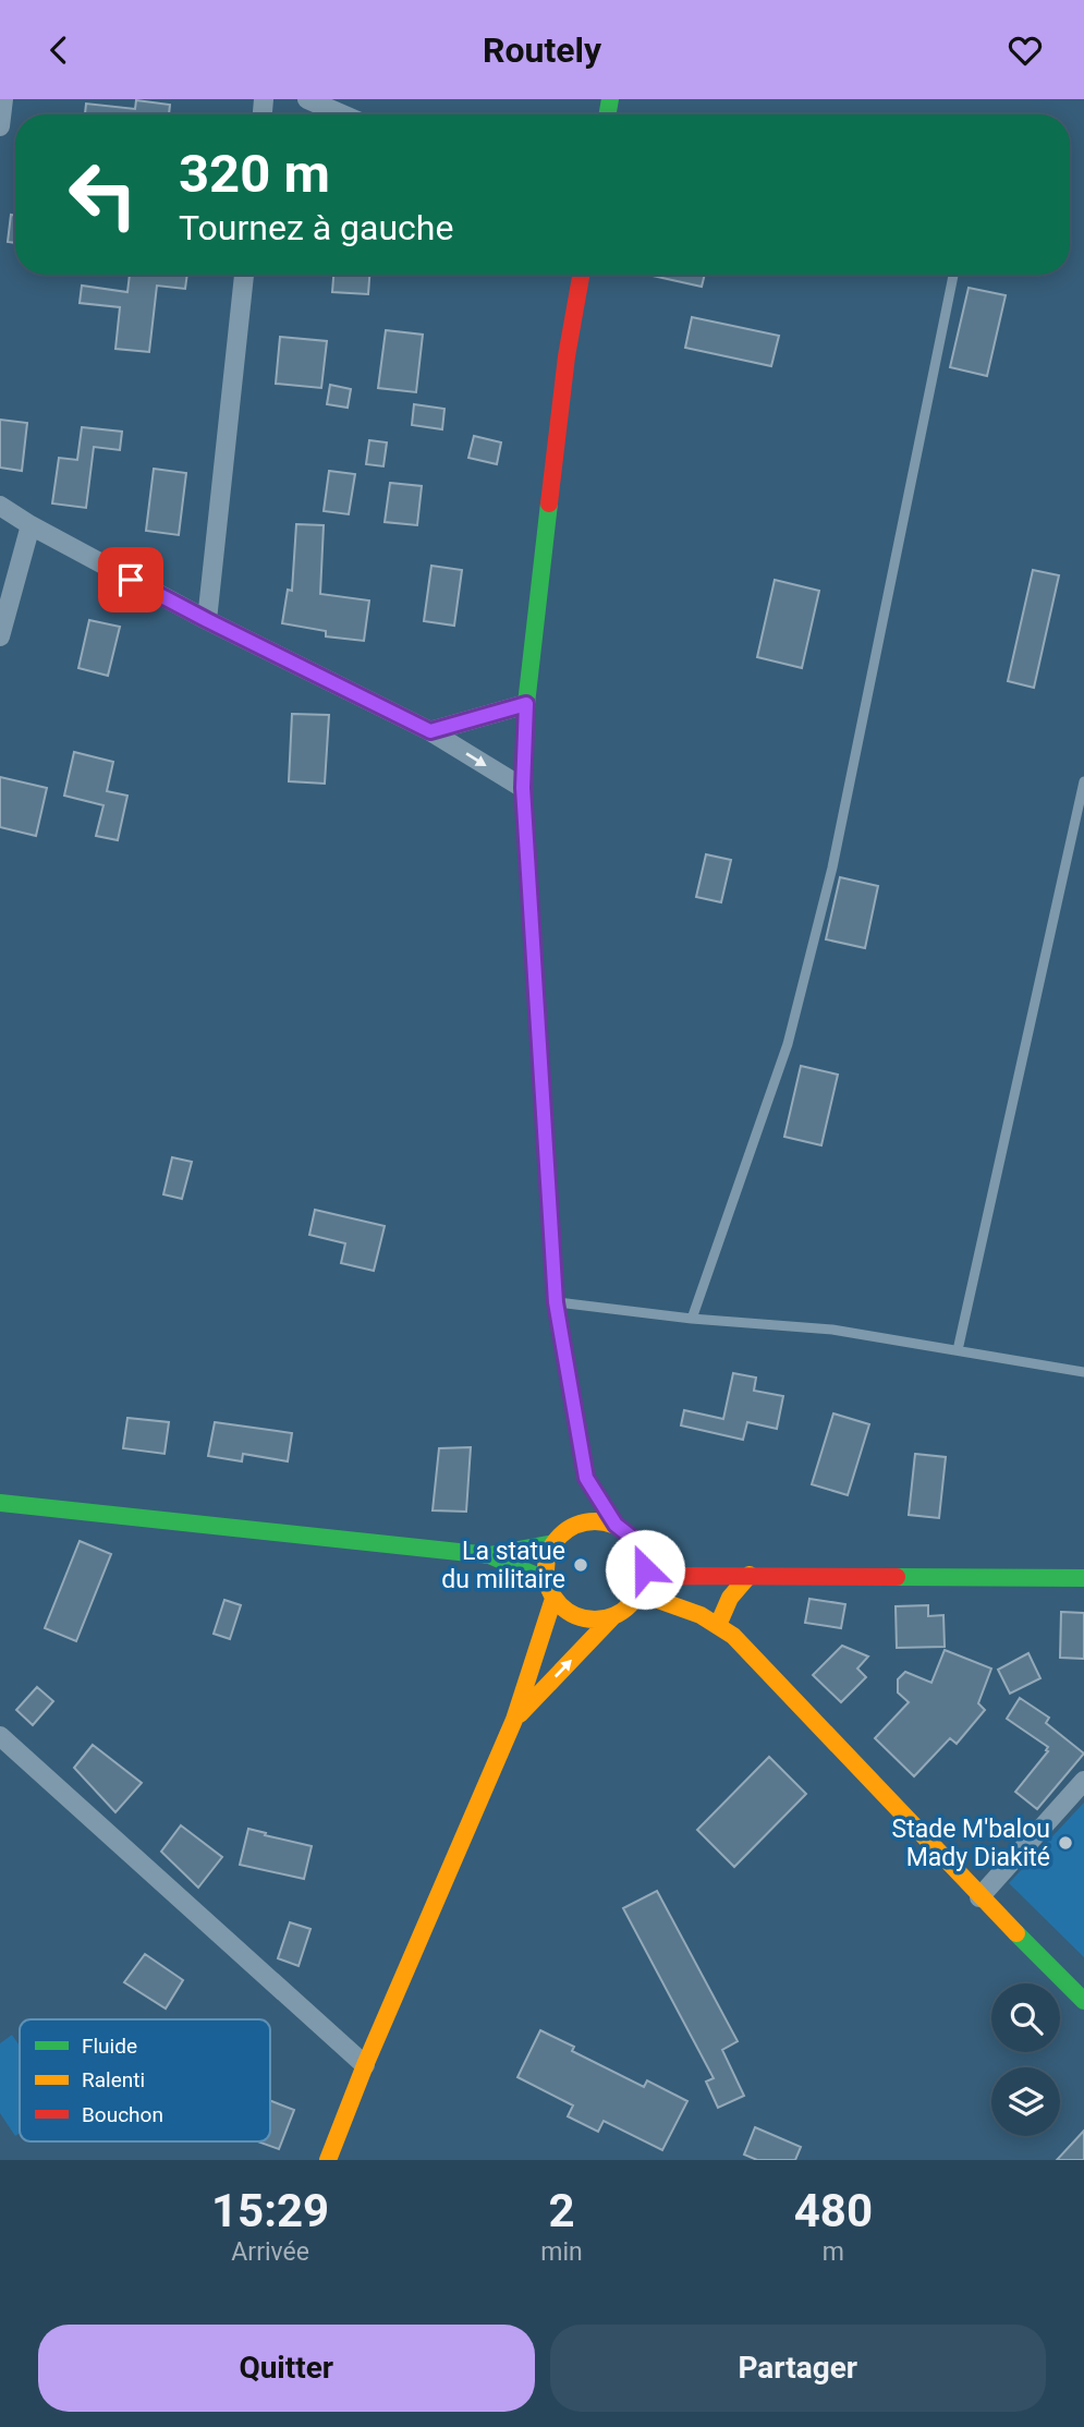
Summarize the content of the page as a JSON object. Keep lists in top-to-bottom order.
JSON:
{
  "places": ["La statue du militaire", "Stade M'balou Mady Diakité"],
  "legend": ["Fluide", "Ralenti", "Bouchon"],
  "page": {
    "header": "Routely",
    "turn": ["320 m", "Tournez à gauche"],
    "eta": [
      "15:29",
      "Arrivée",
      "2",
      "min",
      "480",
      "m"
    ],
    "buttons": ["Quitter", "Partager"]
  }
}
